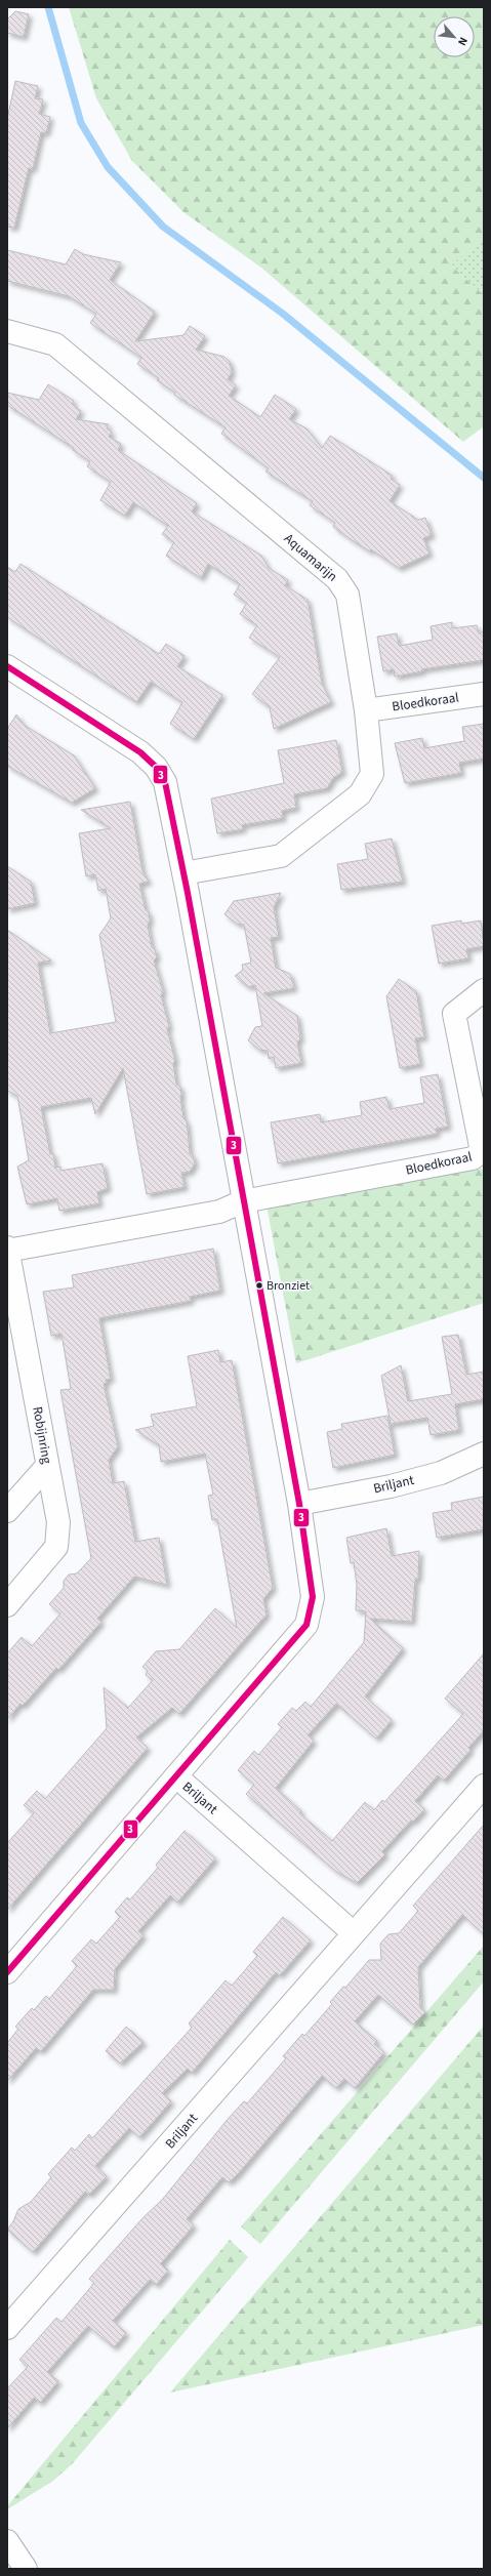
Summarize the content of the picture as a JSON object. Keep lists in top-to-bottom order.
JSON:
{
  "streets": {
    "street": [
      "Aquamarijn",
      "Bloedkoraal",
      "Robijnring",
      "Briljant"
    ]
  },
  "crossings": [
    ["Aquamarijn", "Bloedkoraal"]
  ],
  "places": ["Bronziet"],
  "lines": ["transit line 3"],
  "north": "bottom right"
}
